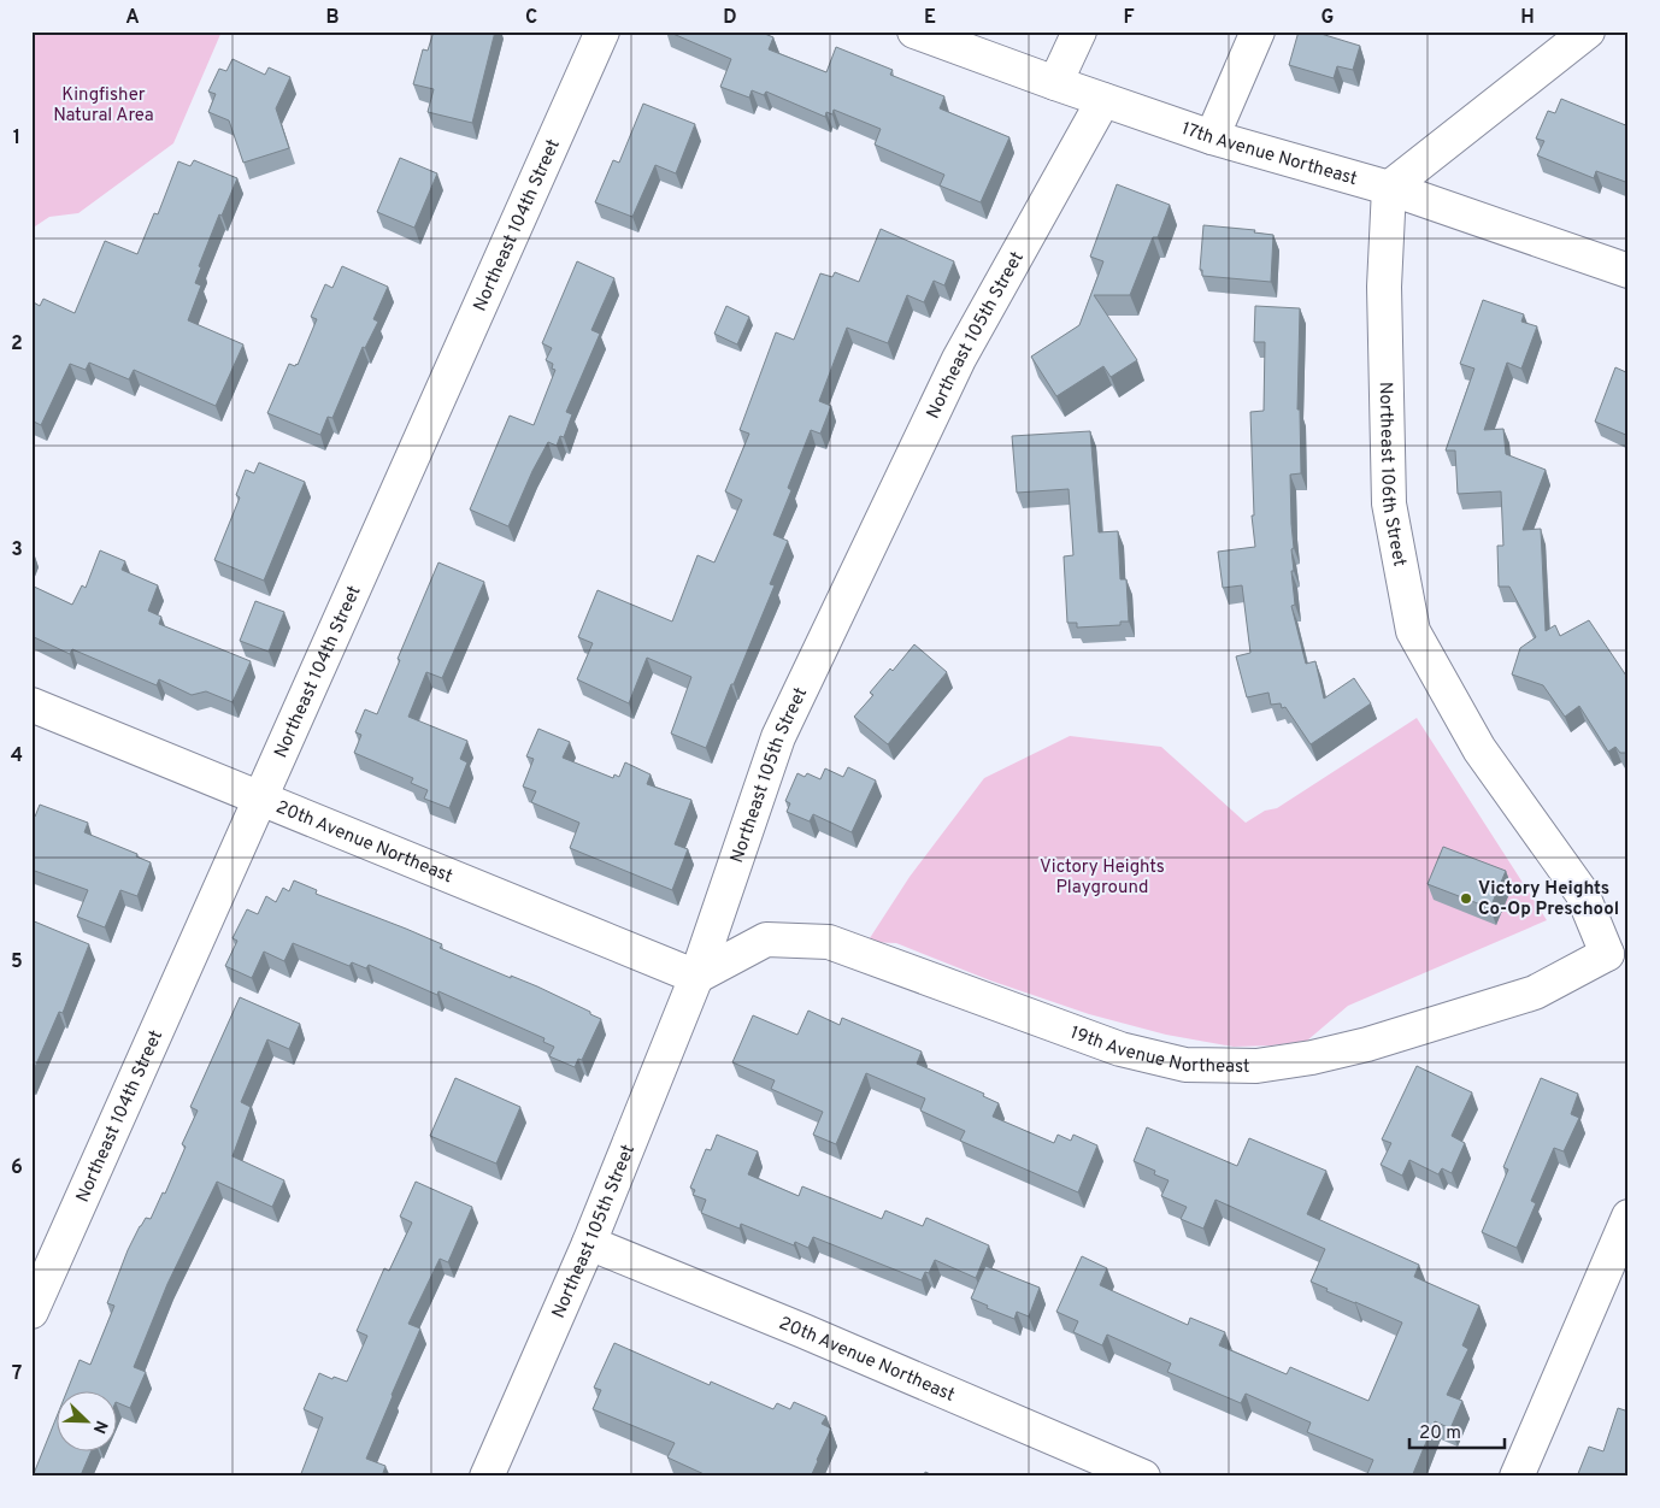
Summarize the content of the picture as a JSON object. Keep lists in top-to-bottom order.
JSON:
{
  "streets": {
    "street": [
      "17th Avenue Northeast",
      "Northeast 104th Street",
      "Northeast 105th Street",
      "Northeast 106th Street",
      "20th Avenue Northeast",
      "19th Avenue Northeast"
    ]
  },
  "crossings": [
    ["17th Avenue Northeast", "Northeast 105th Street"],
    ["17th Avenue Northeast", "Northeast 106th Street"],
    ["Northeast 104th Street", "20th Avenue Northeast"],
    ["Northeast 105th Street", "20th Avenue Northeast"],
    ["Northeast 105th Street", "19th Avenue Northeast"],
    ["Northeast 106th Street", "19th Avenue Northeast"],
    ["20th Avenue Northeast", "19th Avenue Northeast"]
  ],
  "parks": ["Kingfisher Natural Area", "Victory Heights Playground"],
  "places": ["Victory Heights Co-Op Preschool"],
  "scale_bar": "20 m",
  "north": "bottom right",
  "grid": {
    "columns": [
      "A",
      "B",
      "C",
      "D",
      "E",
      "F",
      "G",
      "H"
    ],
    "rows": [
      "1",
      "2",
      "3",
      "4",
      "5",
      "6",
      "7"
    ]
  }
}
